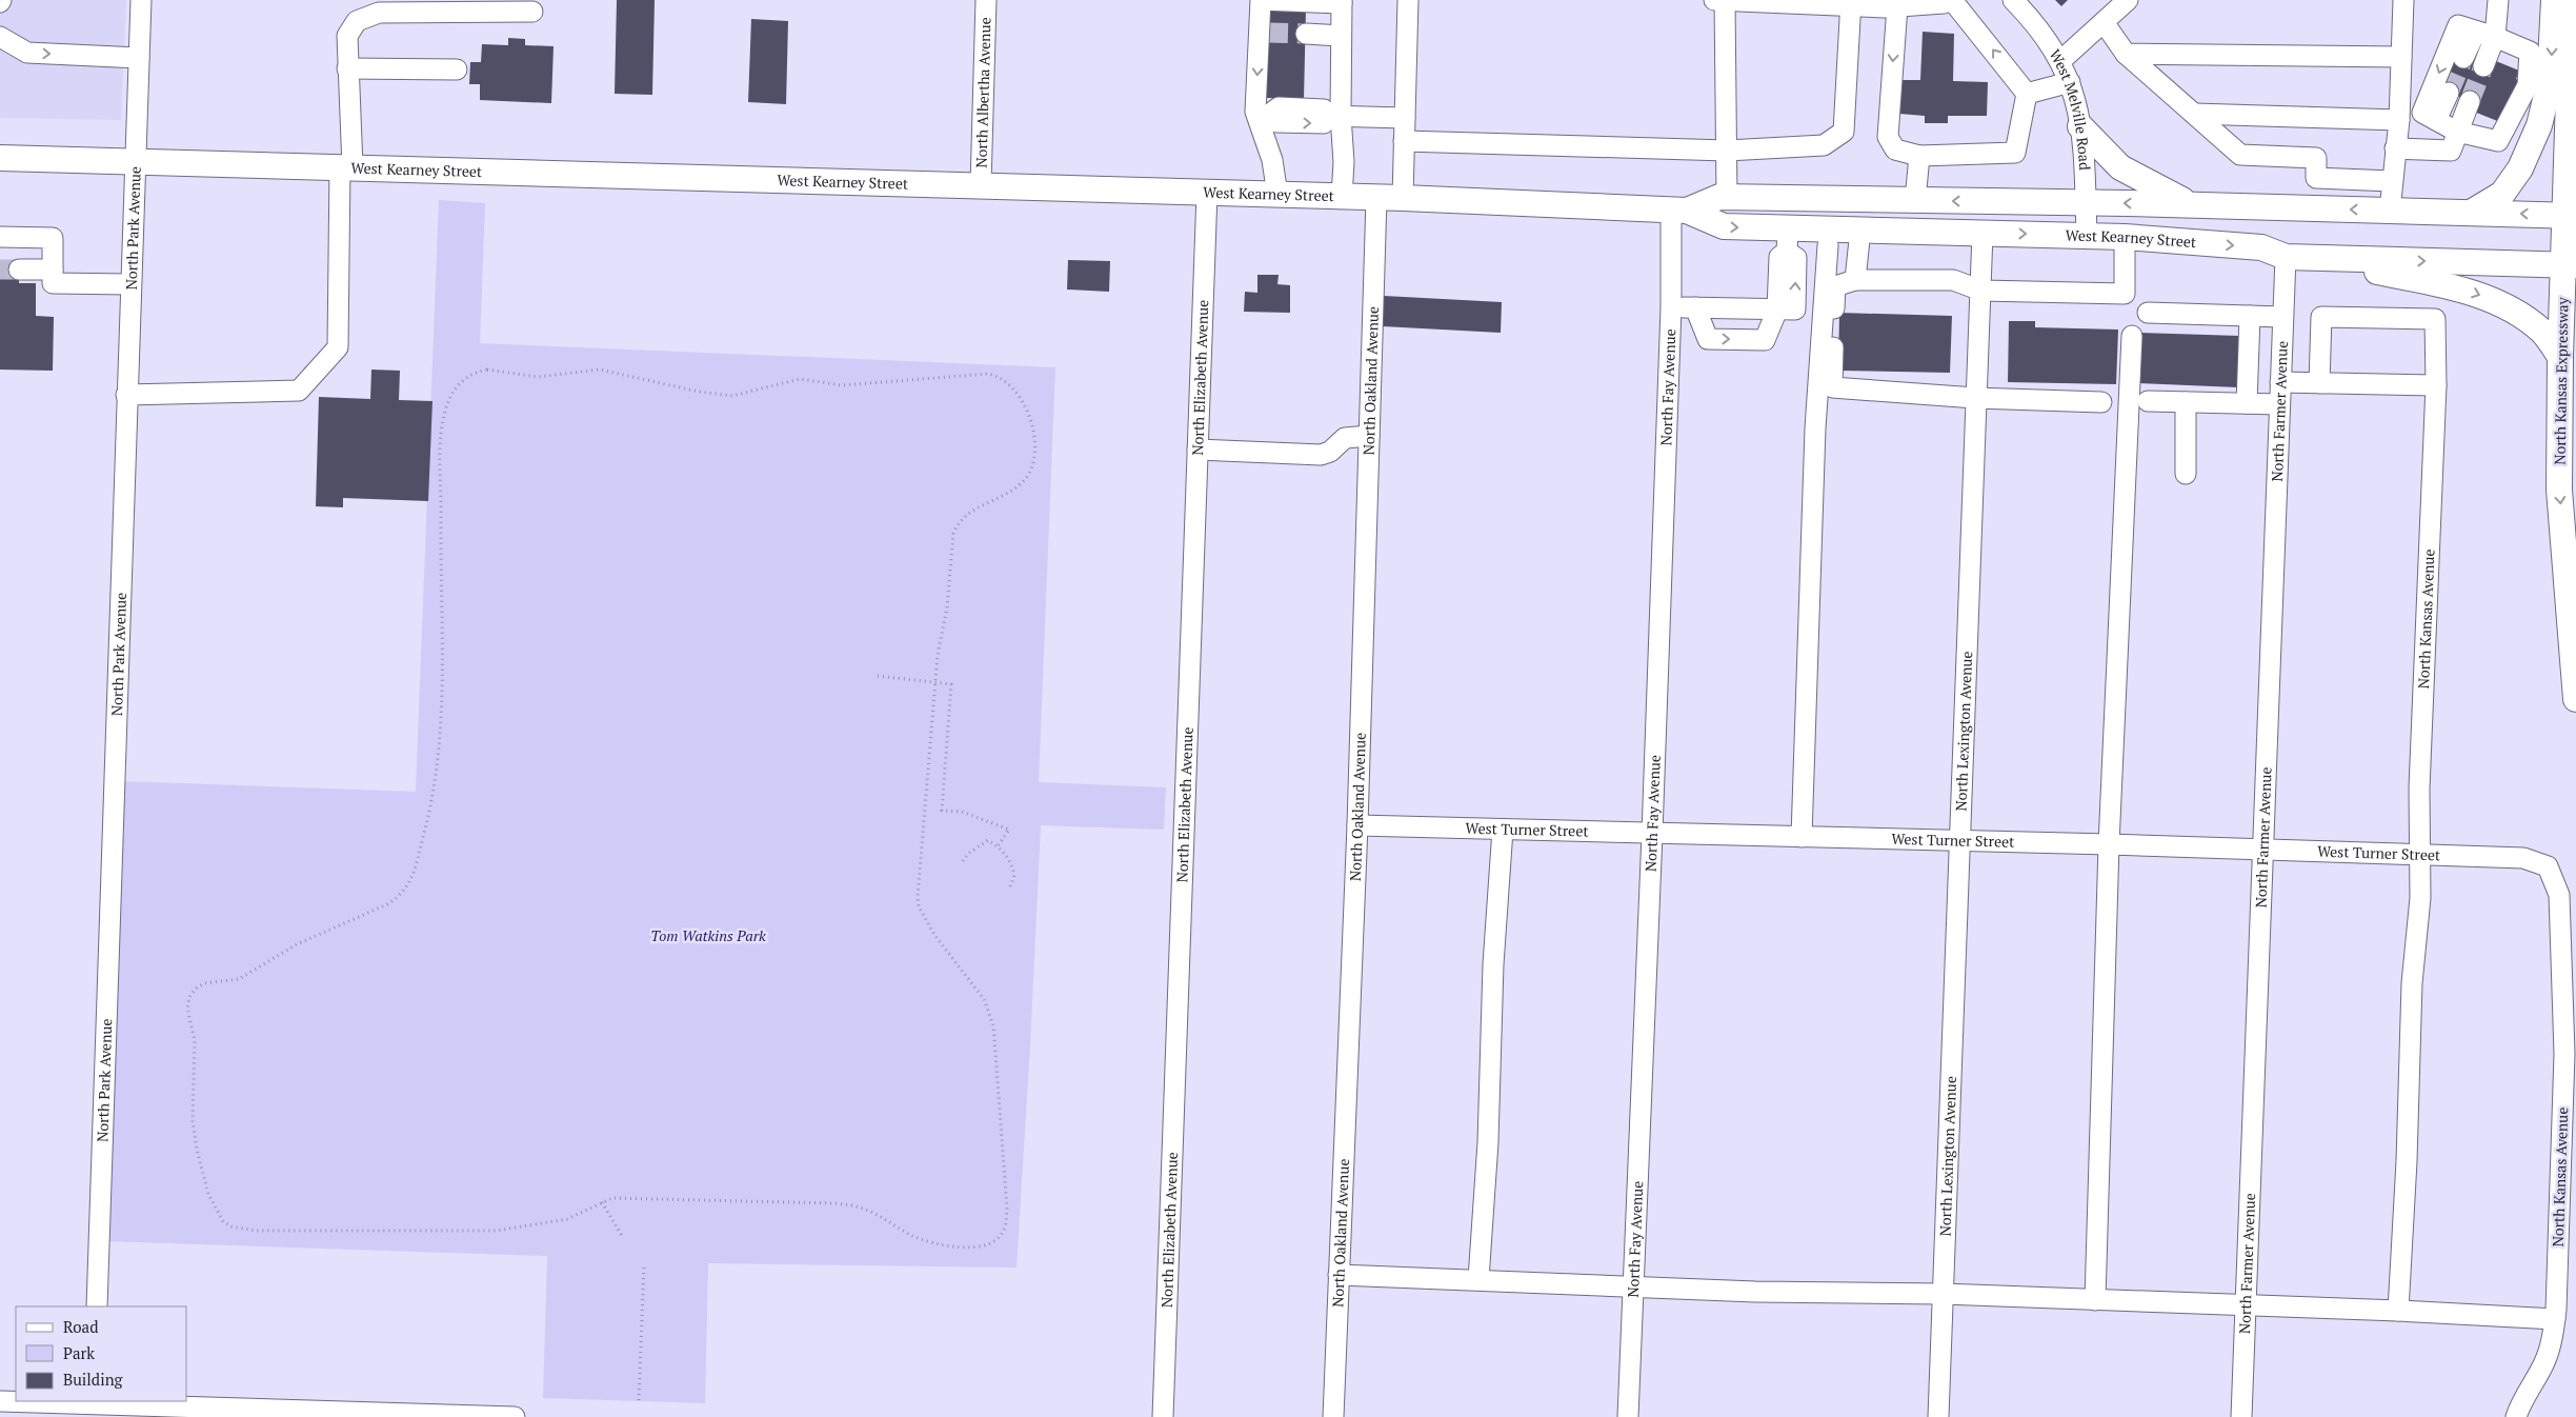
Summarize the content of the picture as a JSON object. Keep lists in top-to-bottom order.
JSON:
{
  "streets": {
    "main road": ["West Kearney Street", "North Kansas Expressway"],
    "street": [
      "North Albertha Avenue",
      "West Melville Road",
      "North Park Avenue",
      "North Elizabeth Avenue",
      "North Oakland Avenue",
      "North Fay Avenue",
      "North Farmer Avenue",
      "North Kansas Avenue",
      "North Lexington Avenue",
      "West Turner Street"
    ]
  },
  "crossings": [
    ["North Albertha Avenue", "West Kearney Street"],
    ["West Melville Road", "West Kearney Street"],
    ["West Kearney Street", "North Park Avenue"],
    ["West Kearney Street", "North Elizabeth Avenue"],
    ["West Kearney Street", "North Oakland Avenue"],
    ["West Kearney Street", "North Kansas Expressway"],
    ["West Kearney Street", "North Fay Avenue"],
    ["West Kearney Street", "North Farmer Avenue"],
    ["West Kearney Street", "North Lexington Avenue"],
    ["North Oakland Avenue", "West Turner Street"],
    ["North Fay Avenue", "West Turner Street"],
    ["North Farmer Avenue", "West Turner Street"],
    ["North Kansas Avenue", "West Turner Street"],
    ["North Lexington Avenue", "West Turner Street"]
  ],
  "one_way": ["North Kansas Expressway"],
  "parks": ["Tom Watkins Park"],
  "legend": ["Road", "Park", "Building"]
}
